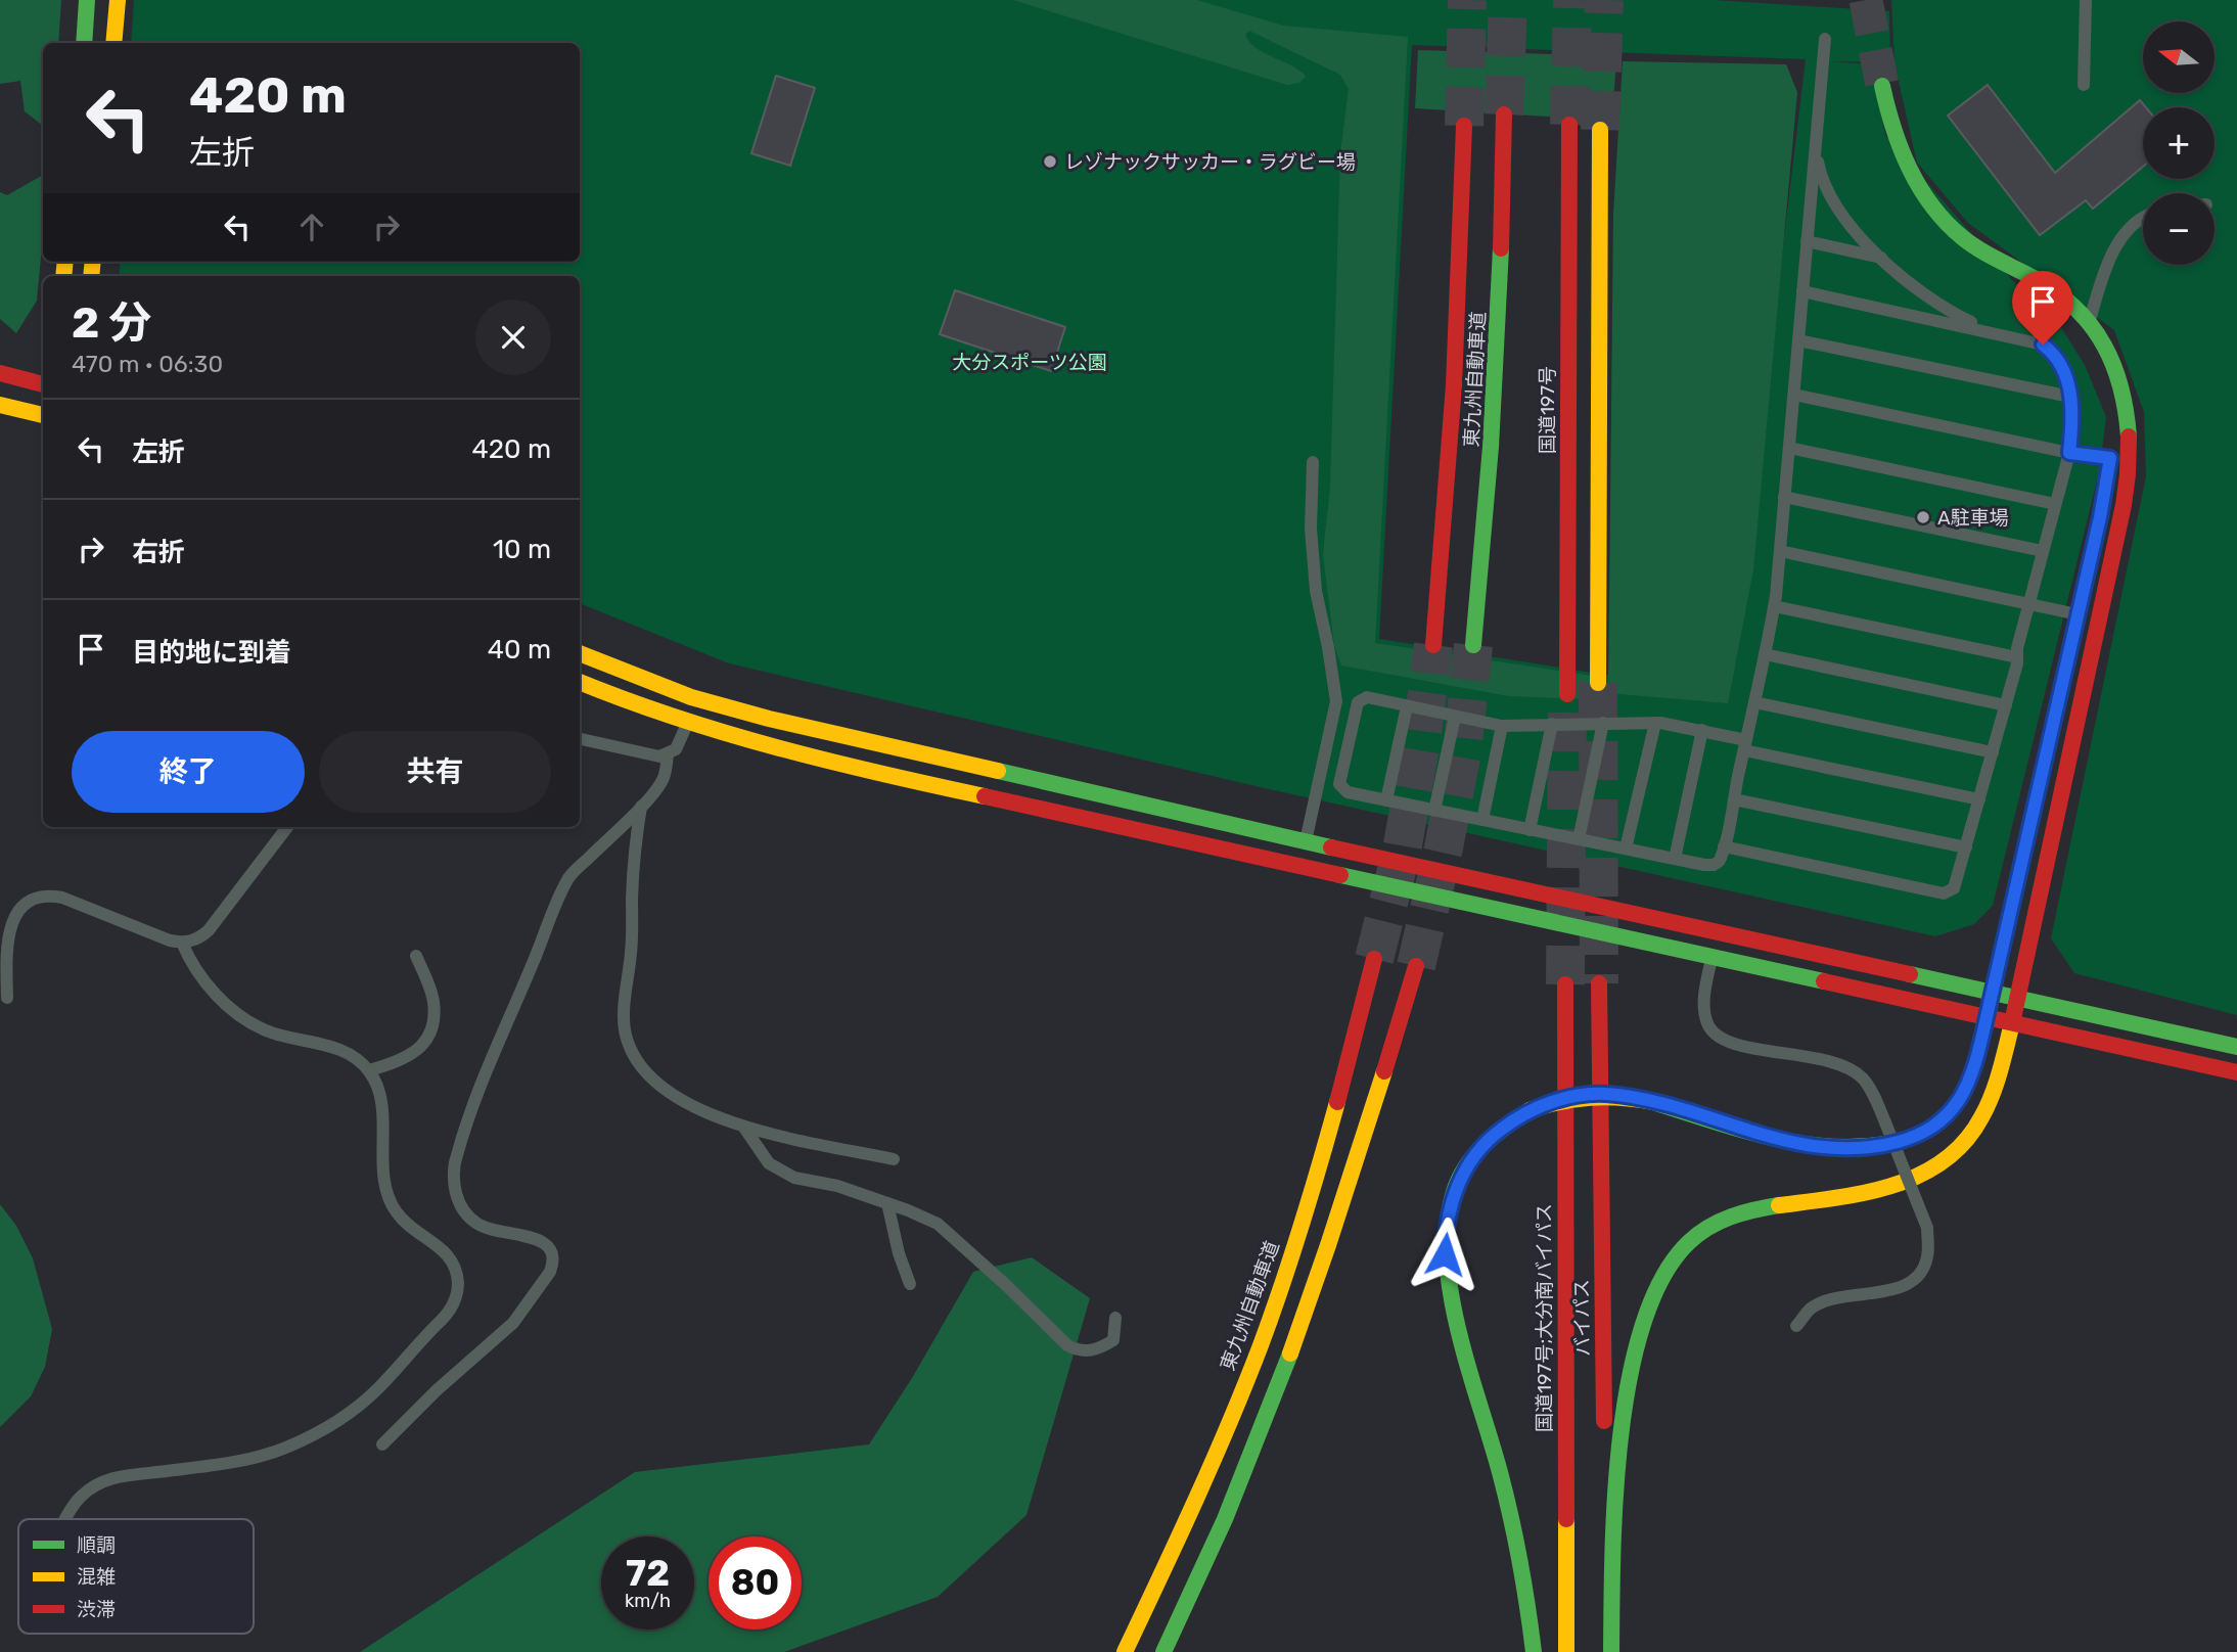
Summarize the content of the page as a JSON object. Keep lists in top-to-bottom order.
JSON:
{
  "streets": {
    "main road": [
      "東九州自動車道",
      "国道197号",
      "国道197号;大分南バイパス",
      "バイパス"
    ]
  },
  "parks": ["大分スポーツ公園"],
  "places": ["レゾナックサッカー・ラグビー場", "A駐車場"],
  "legend": ["順調", "混雑", "渋滞"],
  "north": "left",
  "page": {
    "map_buttons": ["+", "−"],
    "turn": ["420 m", "左折"],
    "heading": ["2 分", "470 m · 06:30"],
    "list": [
      {
        "name": "左折",
        "value": "420 m"
      },
      {
        "name": "右折",
        "value": "10 m"
      },
      {
        "name": "目的地に到着",
        "value": "40 m"
      }
    ],
    "buttons": ["終了", "共有"],
    "speed": "72 km/h",
    "limit": "80"
  }
}
